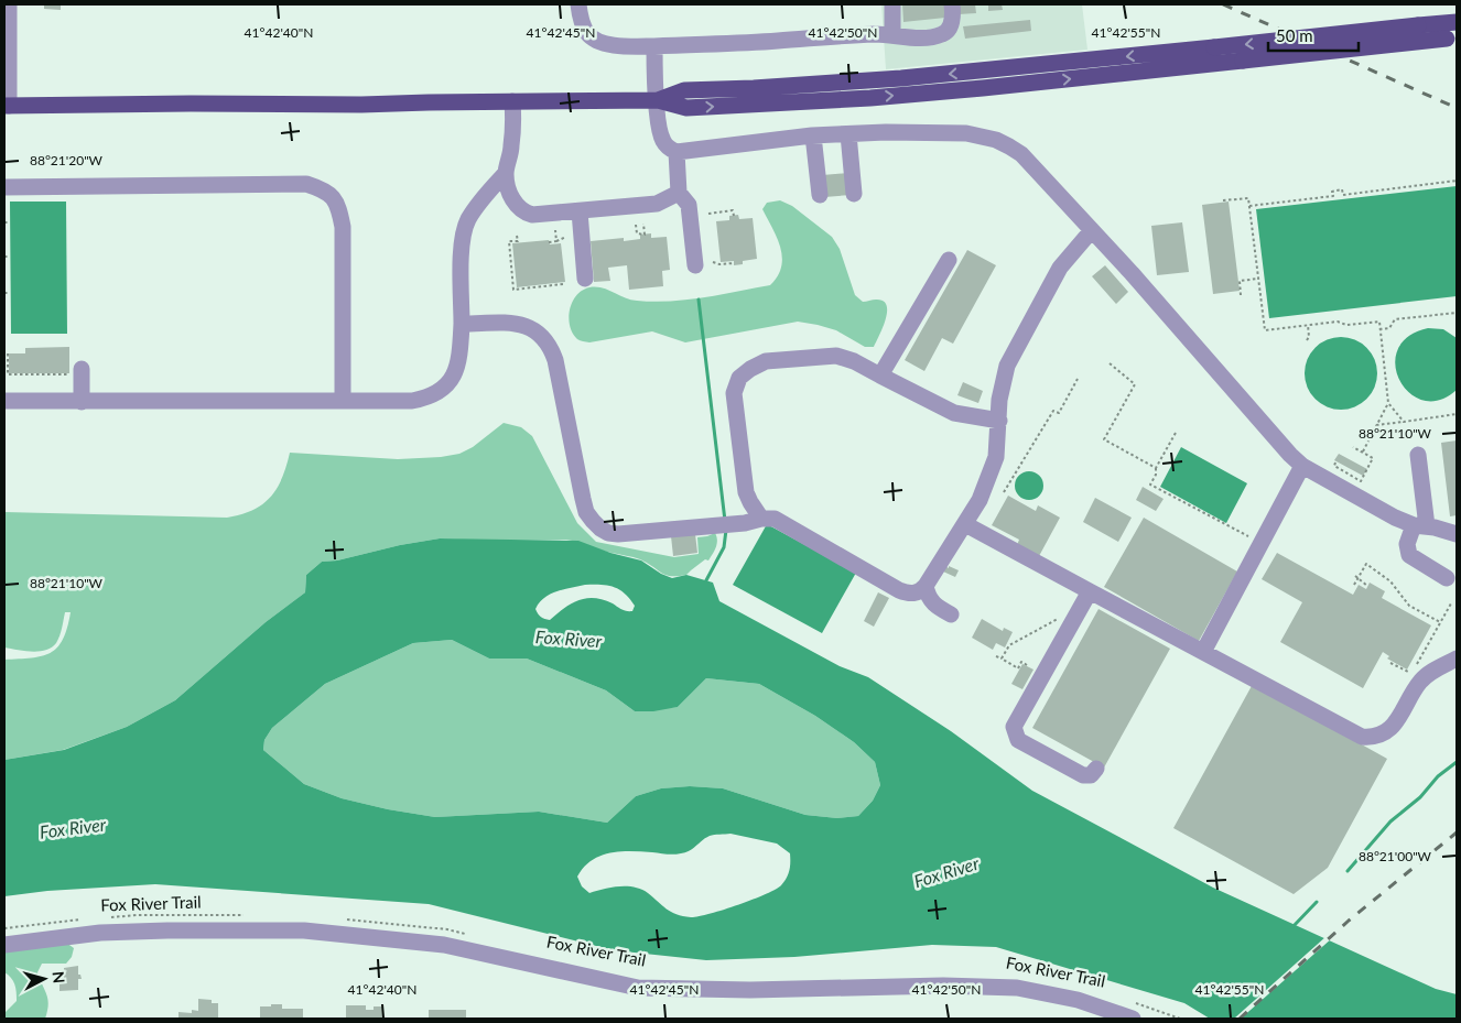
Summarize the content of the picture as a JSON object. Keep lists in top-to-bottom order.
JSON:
{
  "streets": {
    "path": ["Fox River Trail"]
  },
  "water": ["Fox River"],
  "scale_bar": "50 m",
  "north": "right",
  "coordinates": [
    "41°42'40\"N",
    "41°42'45\"N",
    "41°42'50\"N",
    "41°42'55\"N",
    "88°21'20\"W",
    "88°21'10\"W",
    "88°21'00\"W"
  ]
}
